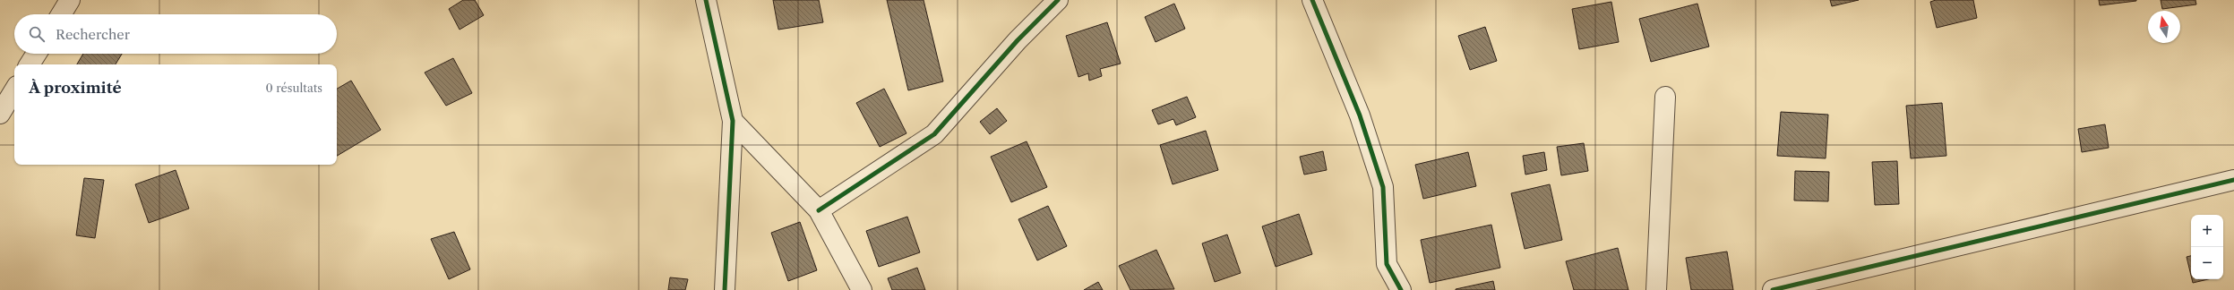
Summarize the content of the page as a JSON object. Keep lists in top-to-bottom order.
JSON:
{
  "north": "top",
  "page": {
    "search": "Rechercher",
    "heading": ["À proximité", "0 résultats"],
    "map_buttons": ["+", "−"]
  }
}
